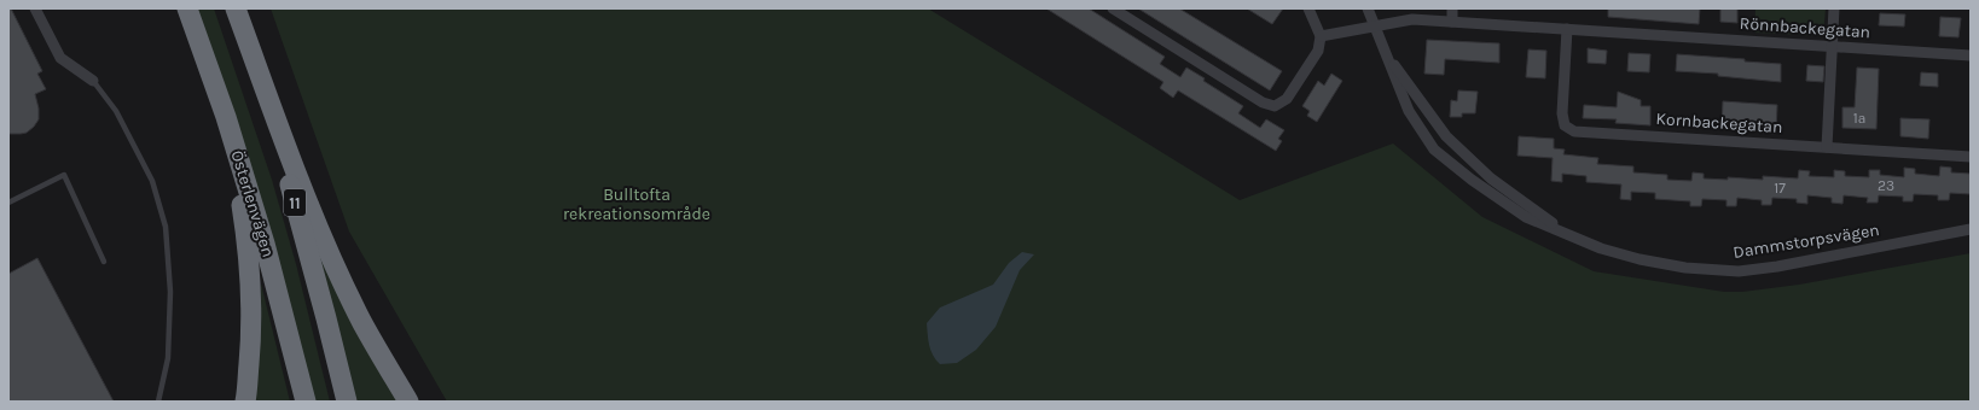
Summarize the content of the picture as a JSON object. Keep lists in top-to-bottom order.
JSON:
{
  "streets": {
    "highway": ["11", "Österlenvägen"],
    "street": ["Rönnbackegatan", "Kornbackegatan", "Dammstorpsvägen"]
  },
  "crossings": [
    ["Rönnbackegatan", "Kornbackegatan"],
    ["Rönnbackegatan", "Dammstorpsvägen"]
  ],
  "parks": ["Bulltofta rekreationsområde"],
  "house_numbers": ["1a", "23", "17"]
}
